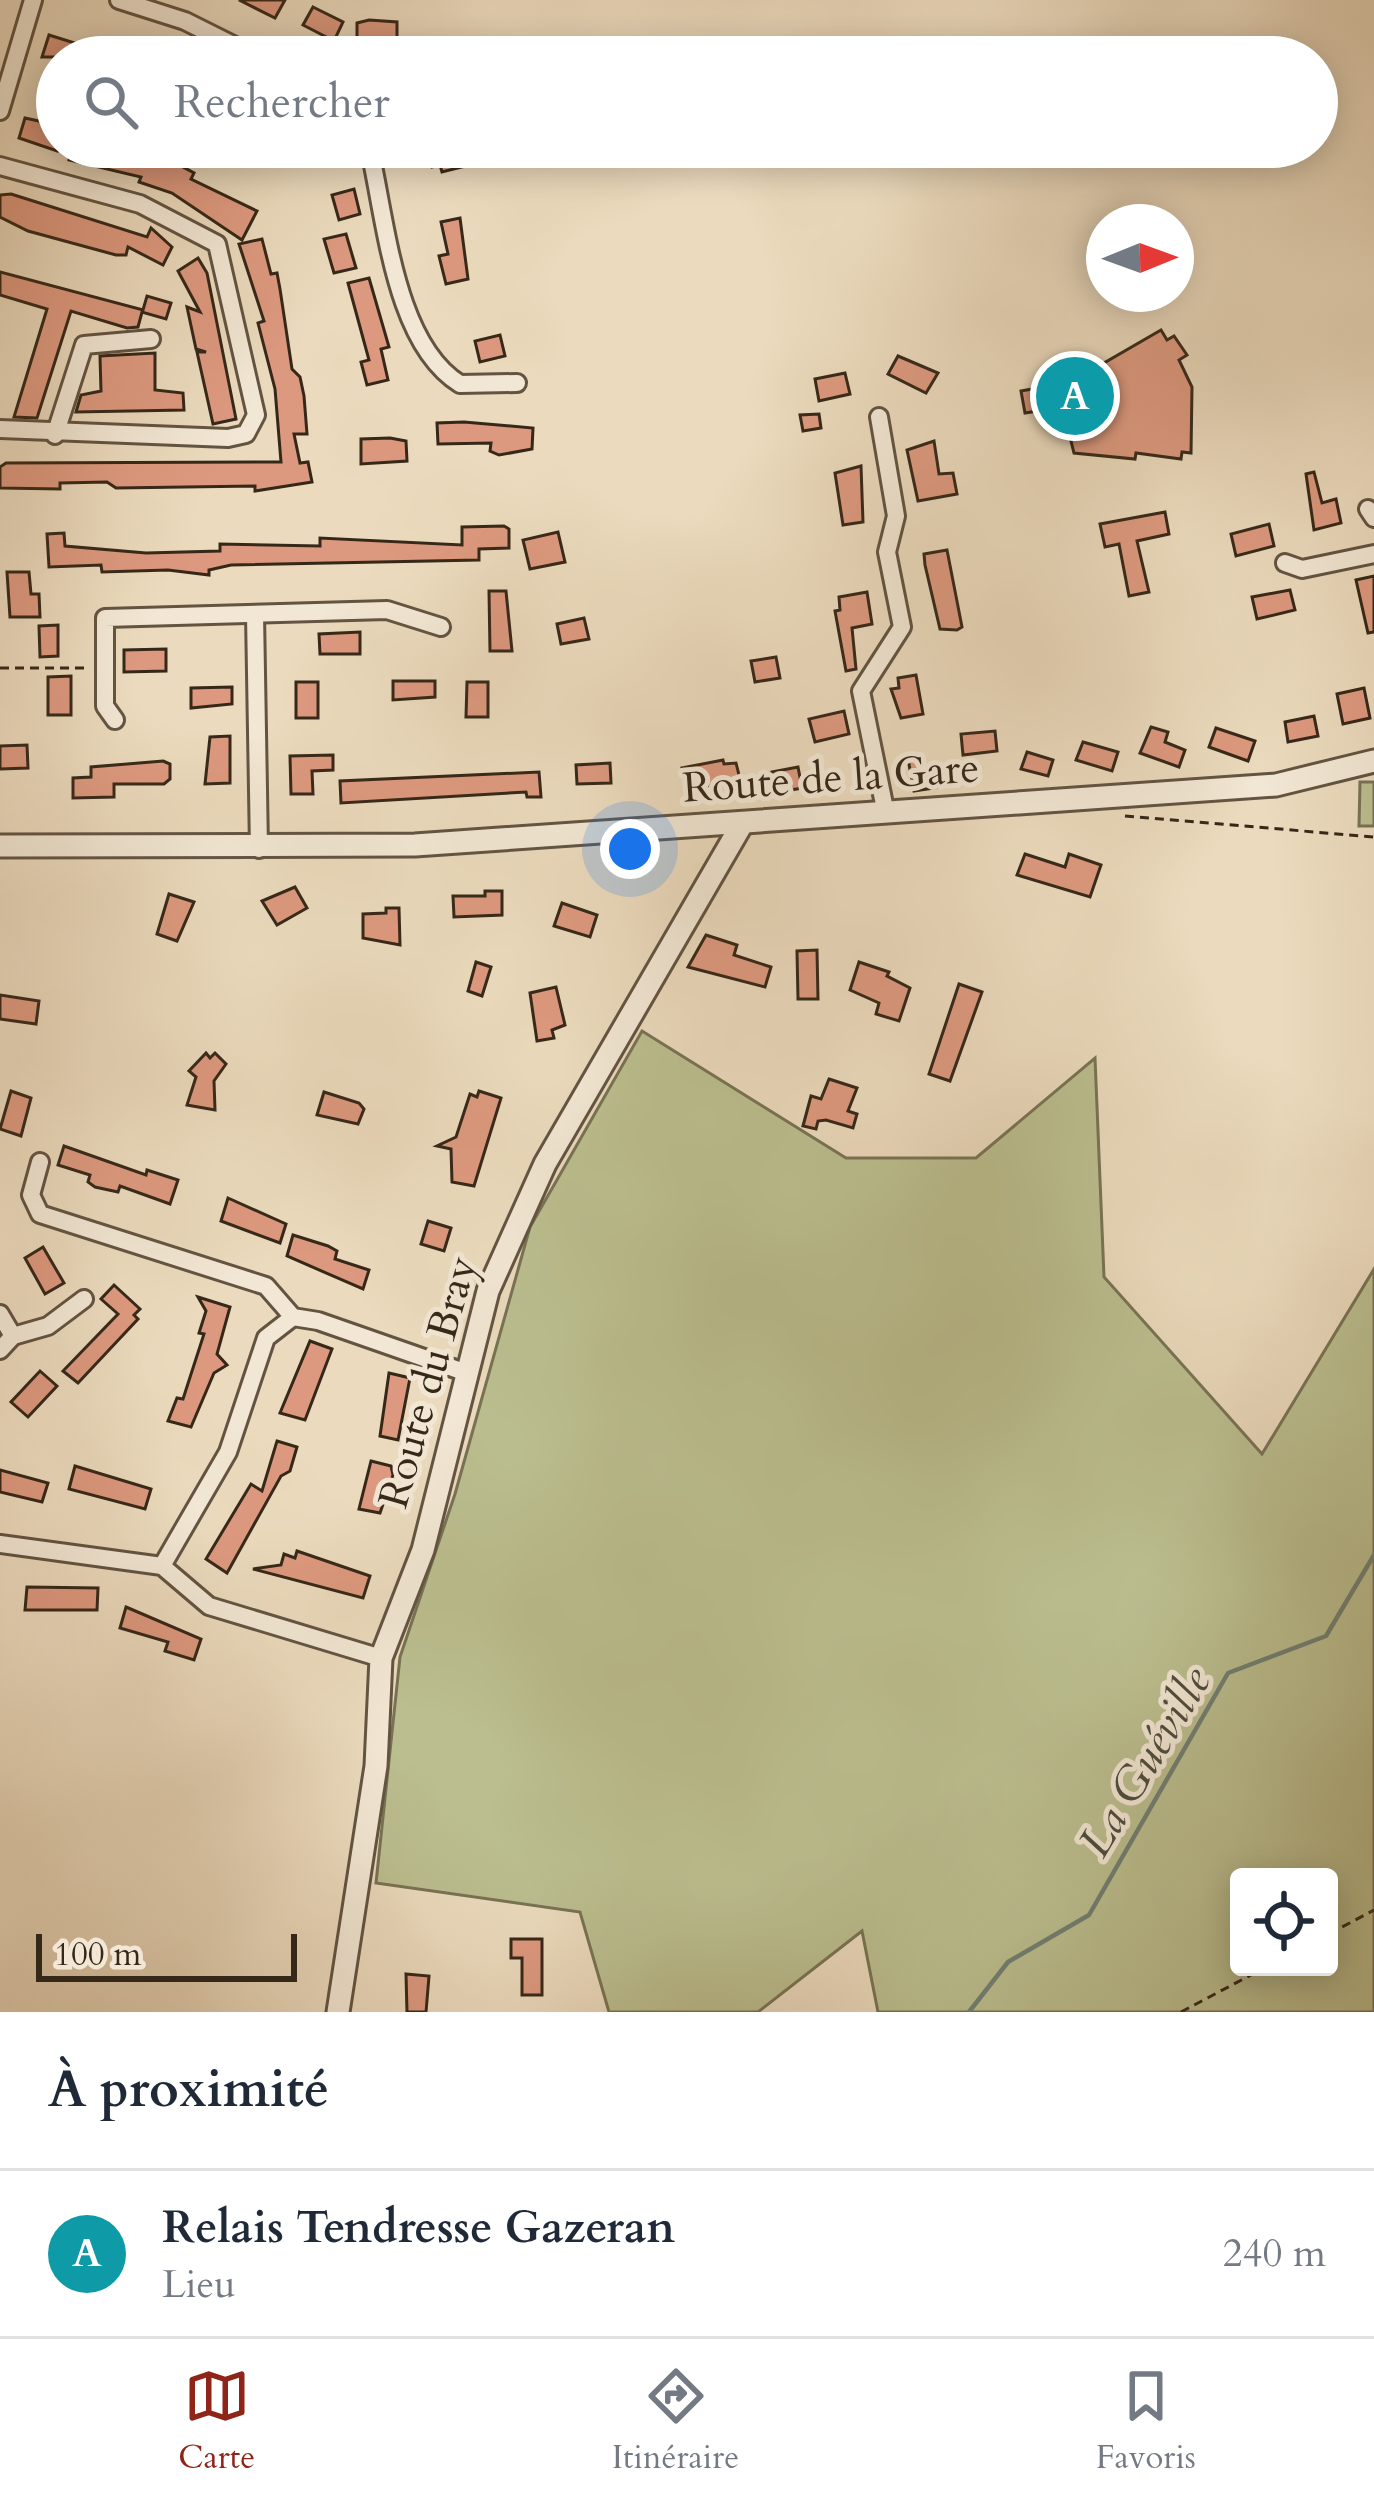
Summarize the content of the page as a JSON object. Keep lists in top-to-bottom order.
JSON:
{
  "streets": {
    "street": ["Route de la Gare", "Route du Bray"]
  },
  "crossings": [
    ["Route de la Gare", "Route du Bray"]
  ],
  "water": ["La Guéville"],
  "scale_bar": "100 m",
  "north": "right",
  "page": {
    "search": "Rechercher",
    "pins": "A",
    "scale": "100 m",
    "heading": "À proximité",
    "list": [
      {
        "mark": "A",
        "name": "Relais Tendresse Gazeran",
        "note": "Lieu",
        "value": "240 m"
      }
    ],
    "nav": ["Carte", "Itinéraire", "Favoris"]
  }
}
